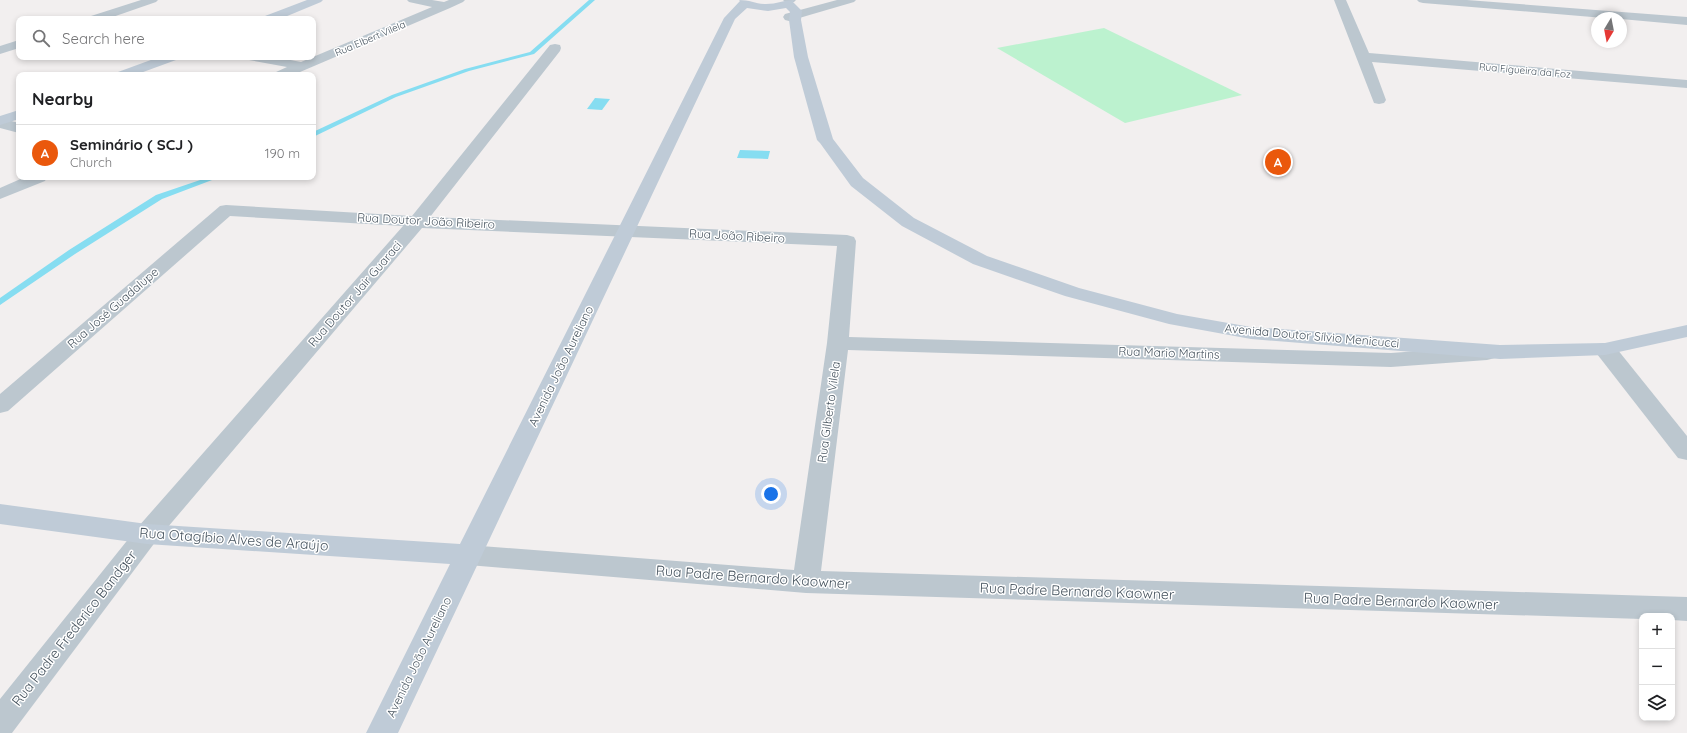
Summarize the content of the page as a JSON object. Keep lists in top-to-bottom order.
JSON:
{
  "streets": {
    "main road": ["Avenida Doutor Sílvio Menicucci", "Avenida João Aureliano", "Rua Otagíbio Alves de Araújo"],
    "street": [
      "Rua Elbert Vilela",
      "Rua Figueira da Foz",
      "Rua Doutor João Ribeiro",
      "Rua João Ribeiro",
      "Rua Doutor Jair Guaraci",
      "Rua José Guadalupe",
      "Rua Mario Martins",
      "Rua Gilberto Vilela",
      "Rua Padre Bernardo Kaowner",
      "Rua Padre Frederico Bandger"
    ]
  },
  "crossings": [
    ["Rua Doutor João Ribeiro", "Rua João Ribeiro"],
    ["Rua Doutor João Ribeiro", "Rua Doutor Jair Guaraci"],
    ["Rua Doutor João Ribeiro", "Rua José Guadalupe"],
    ["Rua Doutor João Ribeiro", "Avenida João Aureliano"],
    ["Rua João Ribeiro", "Avenida João Aureliano"],
    ["Rua João Ribeiro", "Rua Gilberto Vilela"],
    ["Rua Doutor Jair Guaraci", "Rua Otagíbio Alves de Araújo"],
    ["Rua Doutor Jair Guaraci", "Rua Padre Frederico Bandger"],
    ["Avenida Doutor Sílvio Menicucci", "Rua Mario Martins"],
    ["Rua Mario Martins", "Rua Gilberto Vilela"],
    ["Avenida João Aureliano", "Rua Otagíbio Alves de Araújo"],
    ["Avenida João Aureliano", "Rua Padre Bernardo Kaowner"],
    ["Rua Gilberto Vilela", "Rua Padre Bernardo Kaowner"],
    ["Rua Otagíbio Alves de Araújo", "Rua Padre Bernardo Kaowner"],
    ["Rua Otagíbio Alves de Araújo", "Rua Padre Frederico Bandger"]
  ],
  "north": "bottom",
  "page": {
    "search": "Search here",
    "heading": "Nearby",
    "list": [
      {
        "mark": "A",
        "name": "Seminário ( SCJ )",
        "note": "Church",
        "value": "190 m"
      }
    ],
    "pins": "A",
    "map_buttons": ["+", "−"]
  }
}
